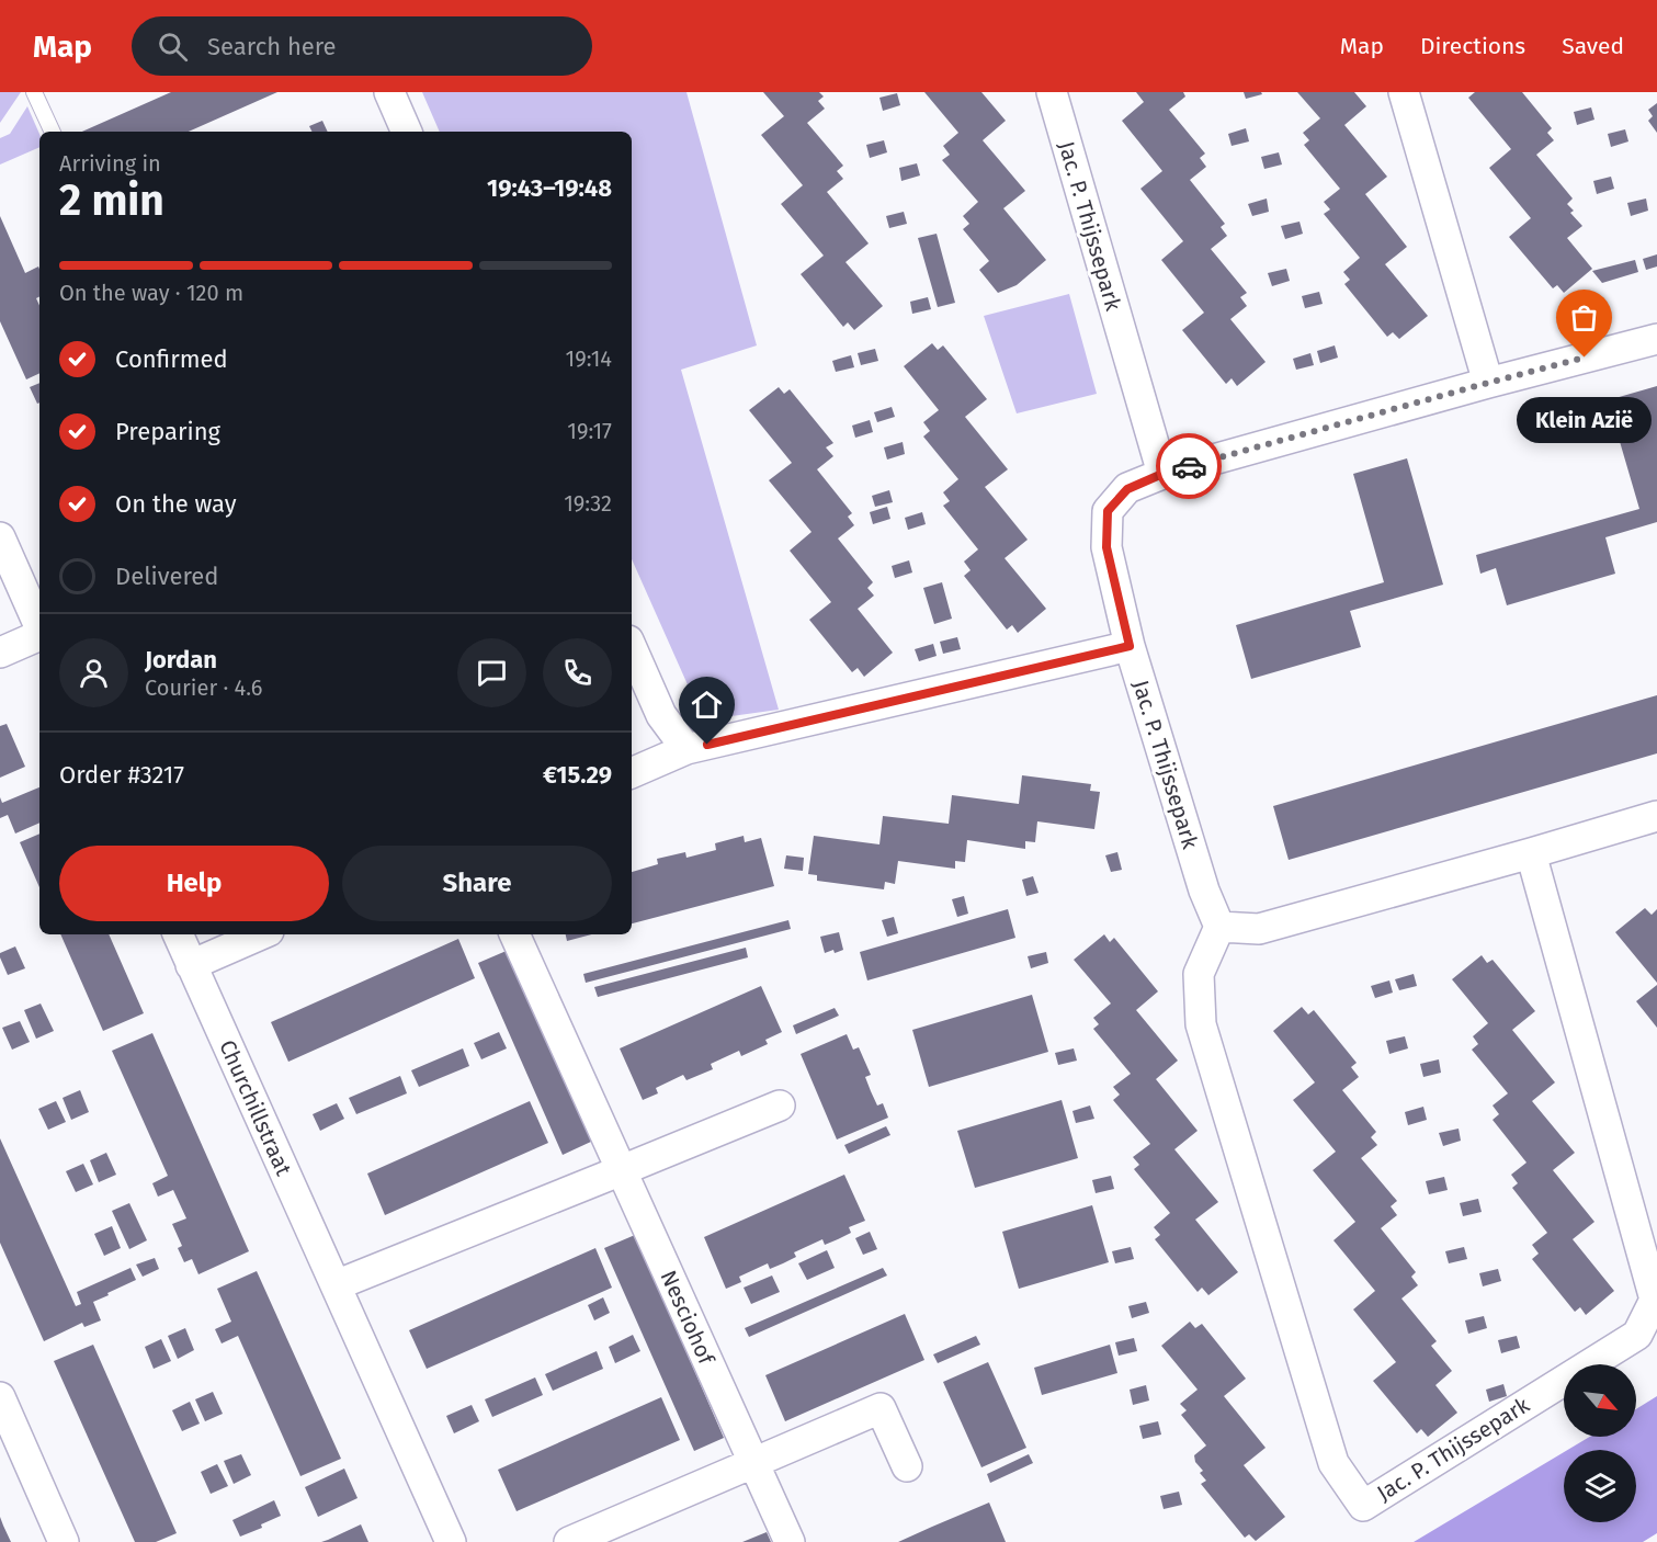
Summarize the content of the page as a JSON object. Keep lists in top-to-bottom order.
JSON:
{
  "streets": {
    "street": ["Jac. P. Thijssepark", "Churchillstraat", "Nesciohof"]
  },
  "places": ["Klein Azië"],
  "north": "bottom right",
  "page": {
    "header": "Map",
    "search": "Search here",
    "nav": ["Map", "Directions", "Saved"],
    "heading": ["2 min", "Arriving in", "19:43–19:48"],
    "panel": [
      "Jordan",
      "Courier · 4.6",
      "Order #3217",
      "€15.29"
    ],
    "bar": "On the way · 120 m",
    "list": [
      ["Confirmed", "19:14"],
      ["Preparing", "19:17"],
      ["On the way", "19:32"],
      "Delivered"
    ],
    "bubble": "Klein Azië",
    "buttons": ["Help", "Share"]
  }
}
